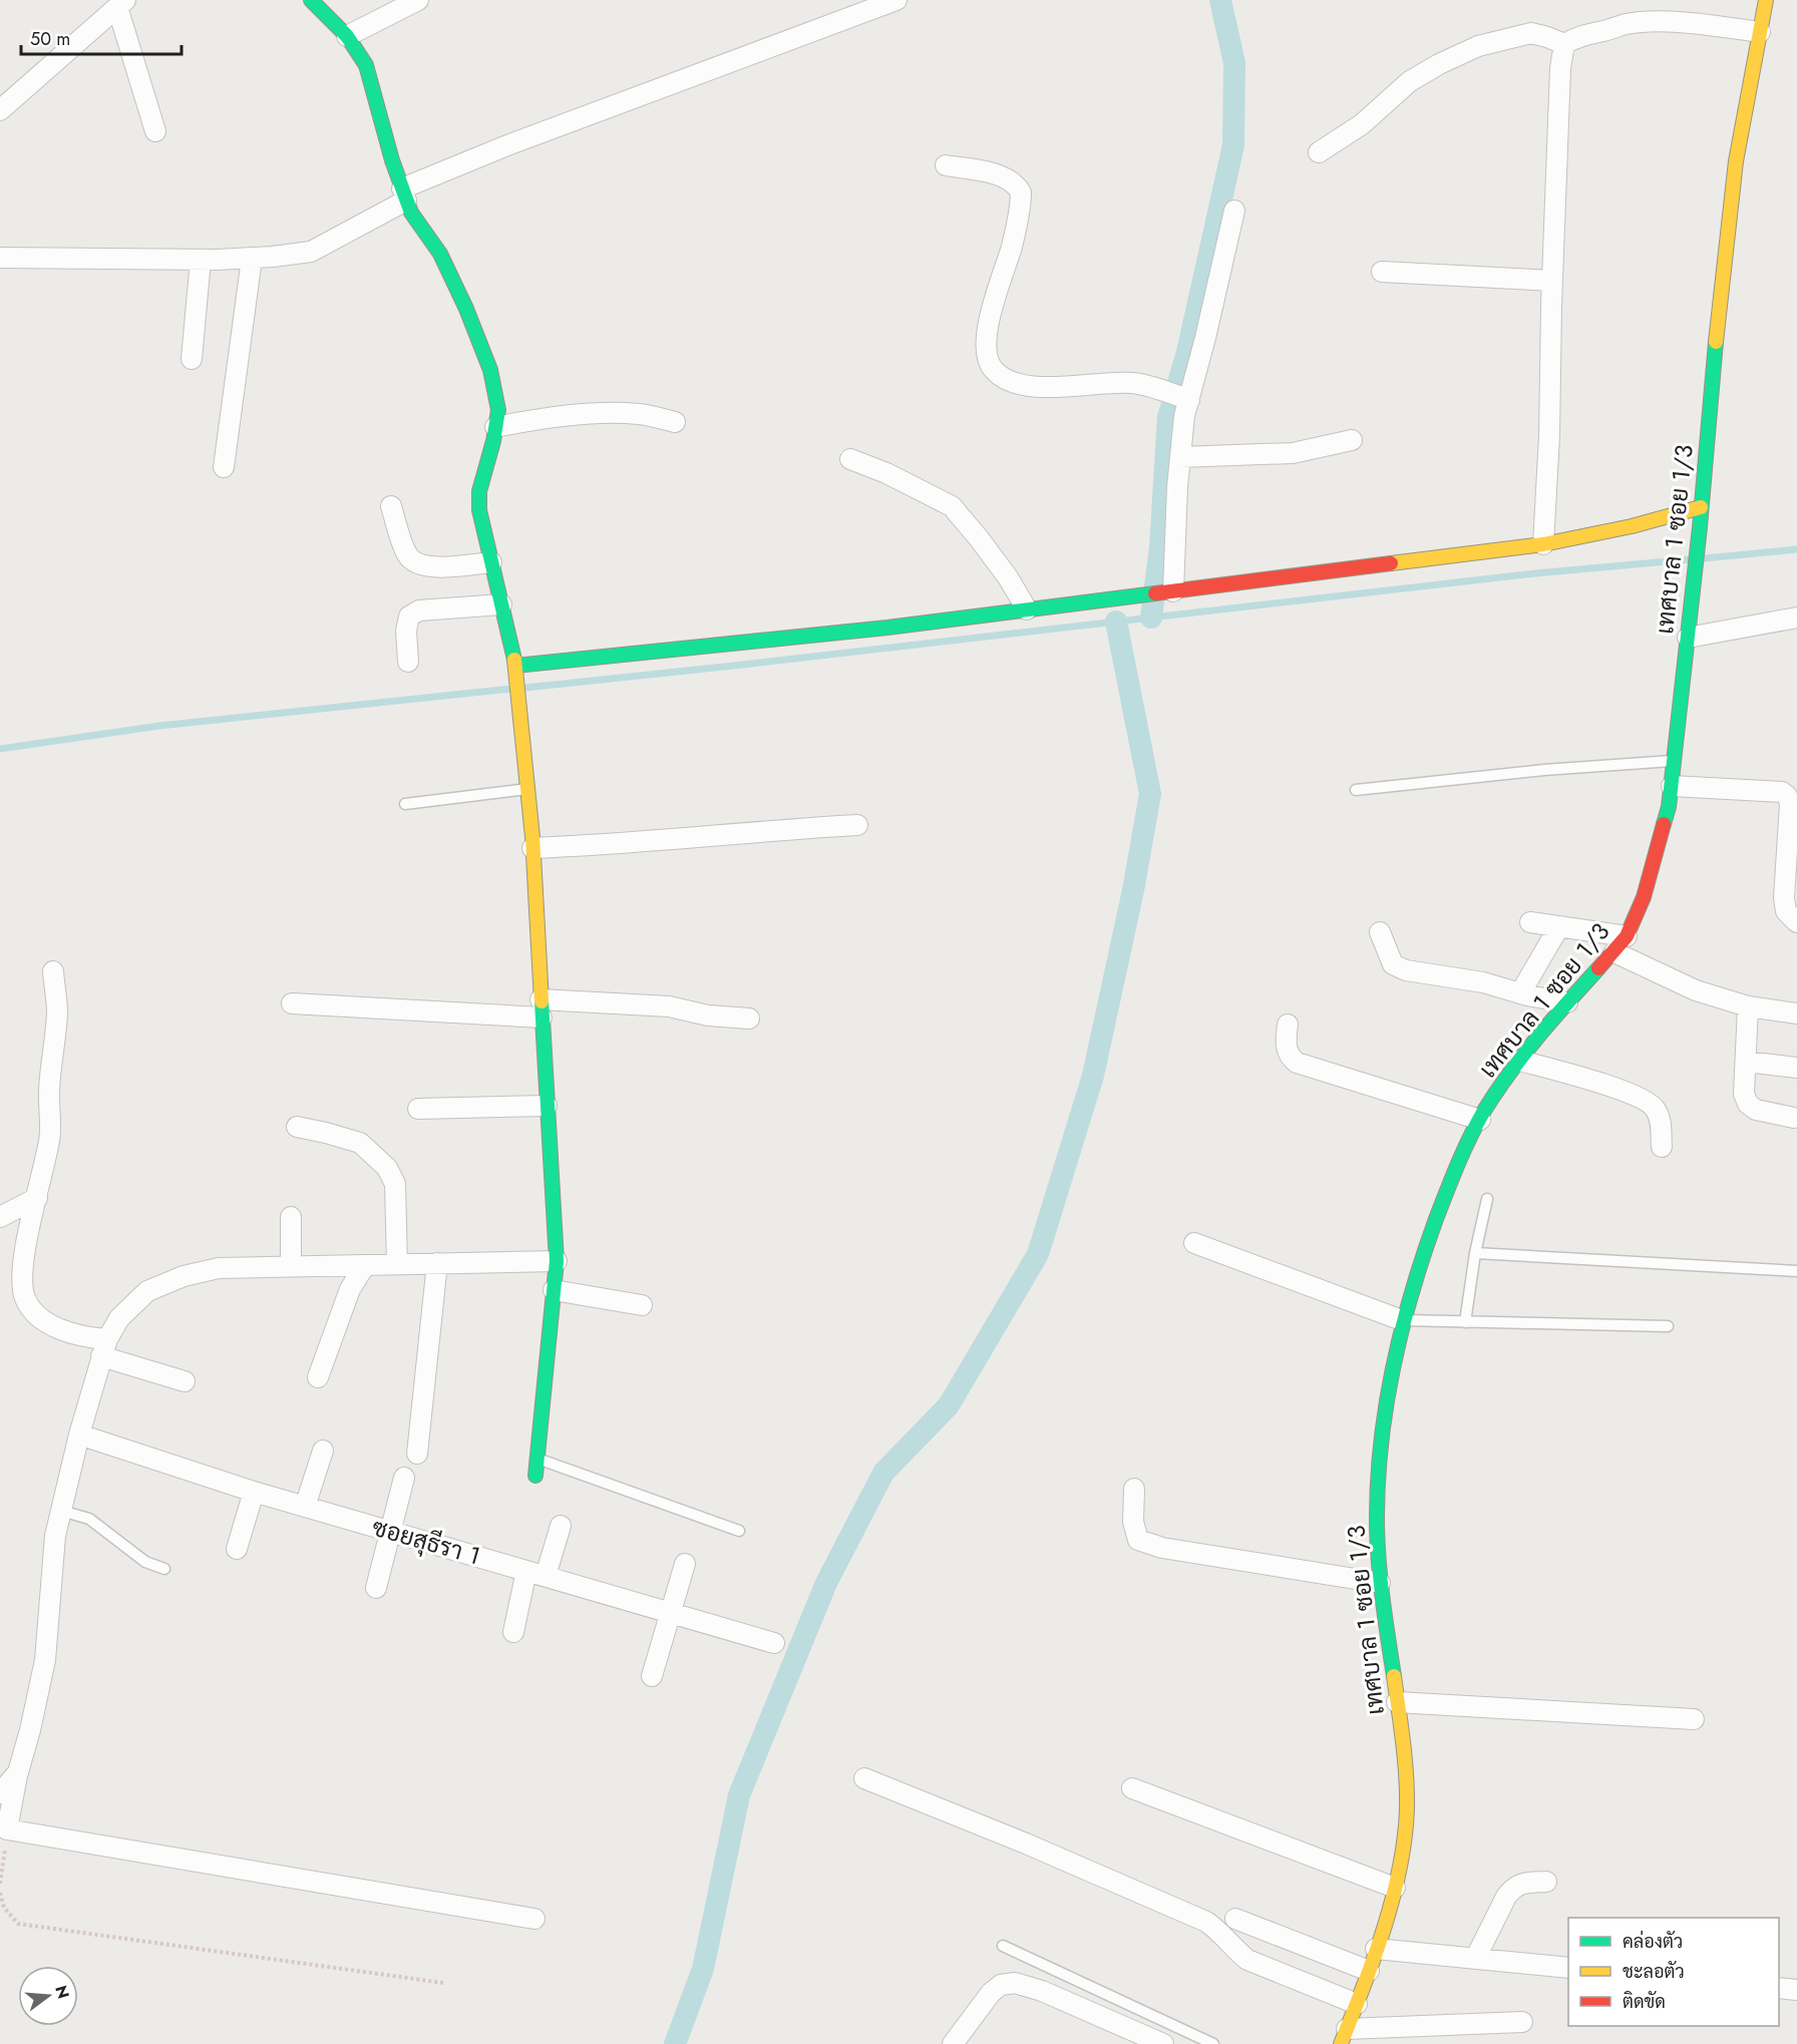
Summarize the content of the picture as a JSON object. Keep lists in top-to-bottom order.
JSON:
{
  "streets": {
    "street": ["เทศบาล 1 ซอย 1/3", "ซอยสุธีรา 1"]
  },
  "legend": ["คล่องตัว", "ชะลอตัว", "ติดขัด"],
  "scale_bar": "50 m",
  "north": "right"
}
